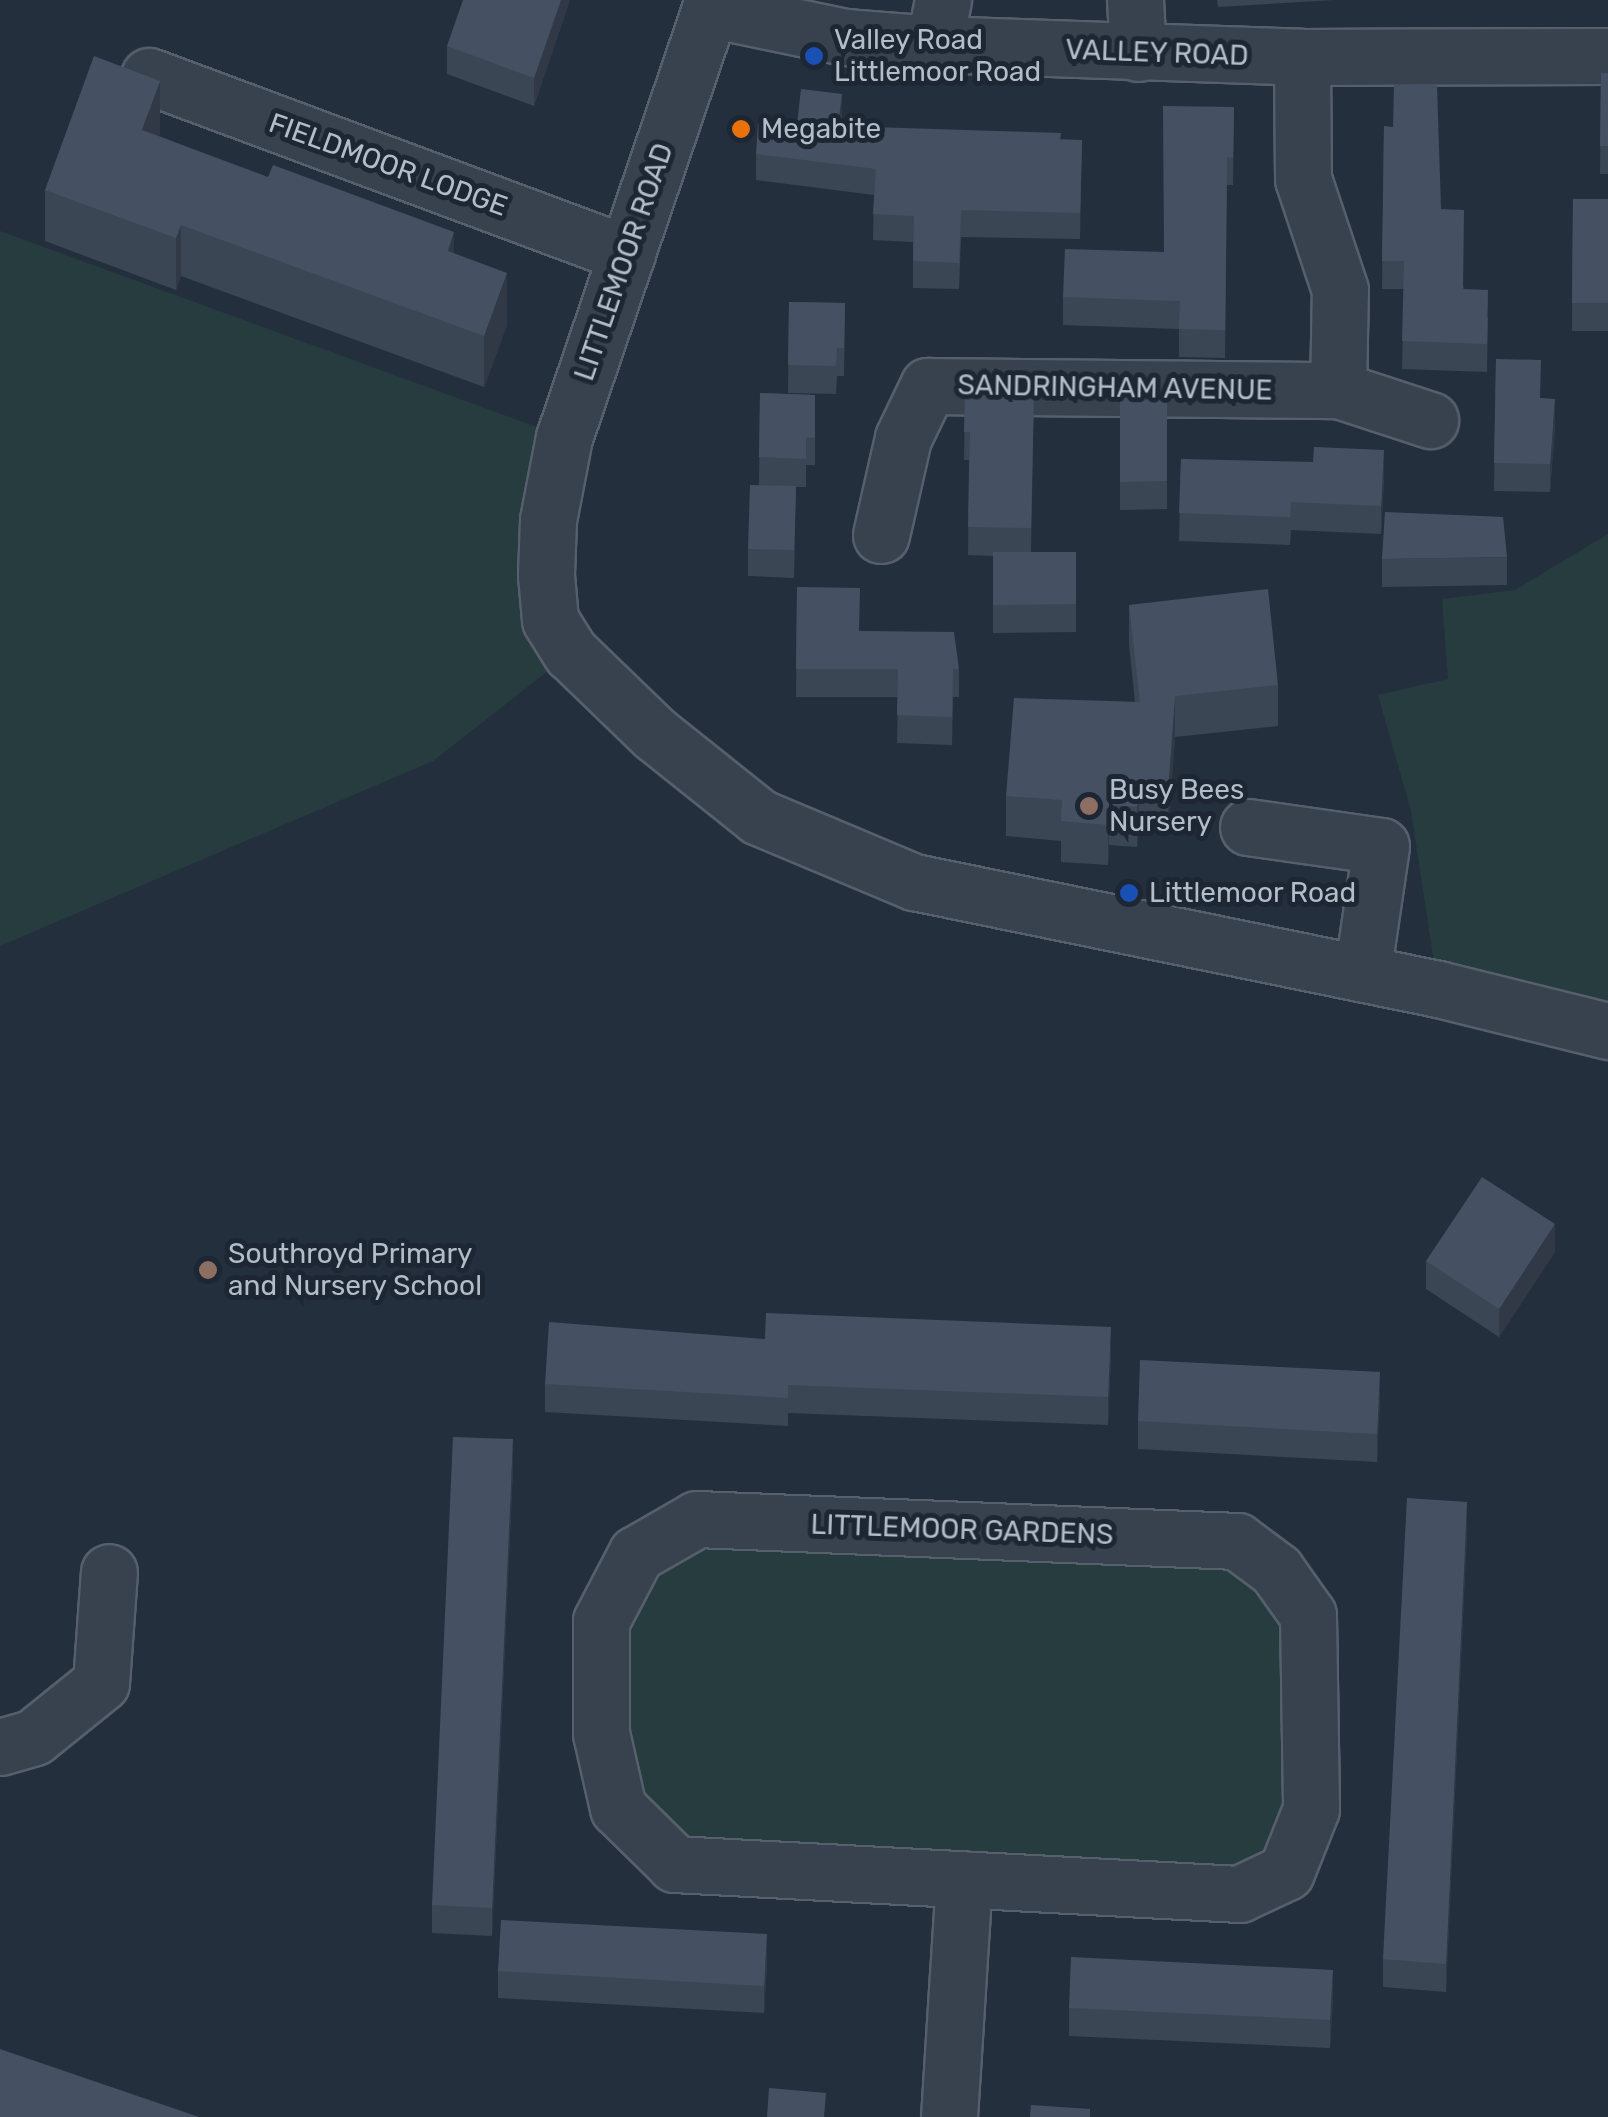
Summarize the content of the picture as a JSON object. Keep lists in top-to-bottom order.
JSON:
{
  "streets": {
    "street": [
      "VALLEY ROAD",
      "FIELDMOOR LODGE",
      "LITTLEMOOR ROAD",
      "SANDRINGHAM AVENUE",
      "LITTLEMOOR GARDENS"
    ]
  },
  "crossings": [
    ["VALLEY ROAD", "LITTLEMOOR ROAD"],
    ["FIELDMOOR LODGE", "LITTLEMOOR ROAD"]
  ],
  "places": [
    "Valley Road Littlemoor Road",
    "Megabite",
    "Busy Bees Nursery",
    "Littlemoor Road",
    "Southroyd Primary and Nursery School"
  ]
}
